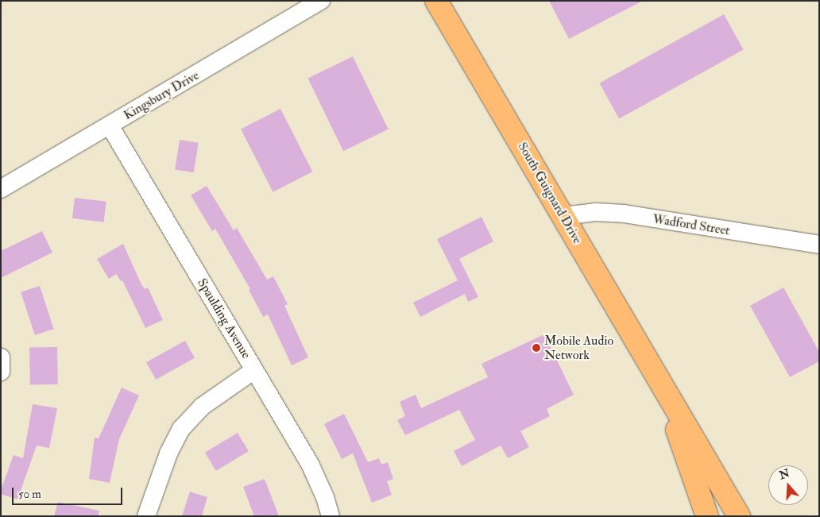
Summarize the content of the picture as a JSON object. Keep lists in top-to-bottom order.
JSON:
{
  "streets": {
    "highway": ["South Guignard Drive"],
    "street": ["Kingsbury Drive", "Wadford Street", "Spaulding Avenue"]
  },
  "crossings": [
    ["Kingsbury Drive", "Spaulding Avenue"],
    ["South Guignard Drive", "Wadford Street"]
  ],
  "places": ["Mobile Audio Network"],
  "scale_bar": "50 m",
  "north": "top"
}
